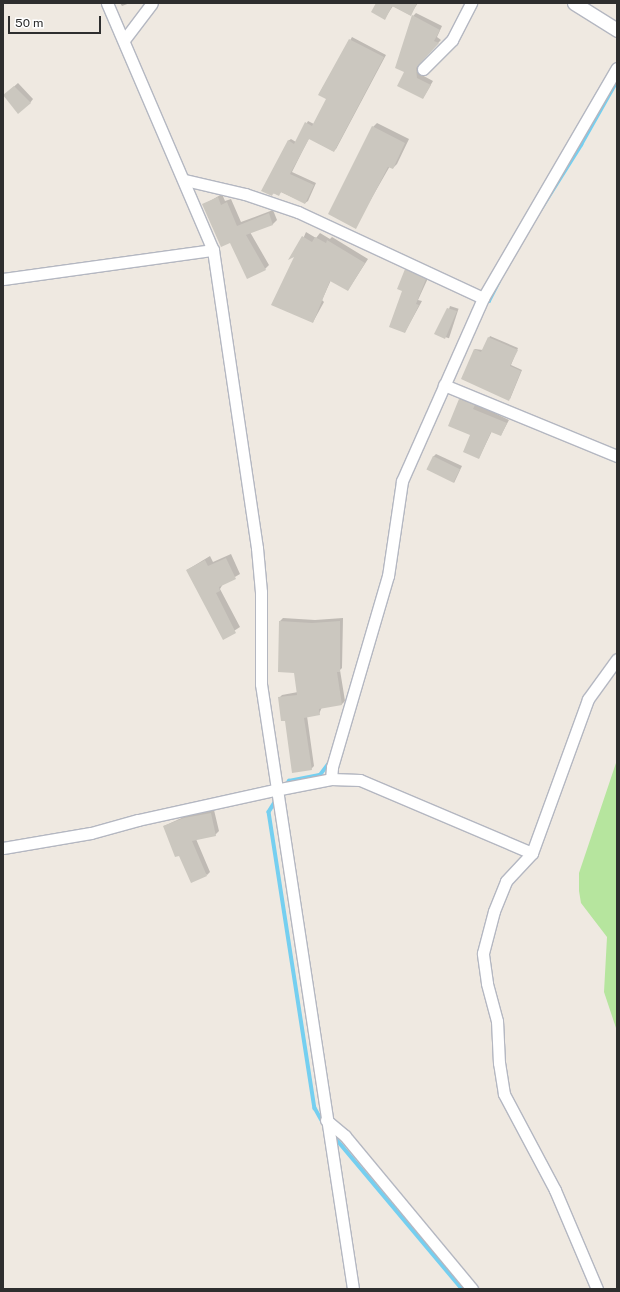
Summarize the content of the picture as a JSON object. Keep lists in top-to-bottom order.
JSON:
{
  "scale_bar": "50 m"
}
